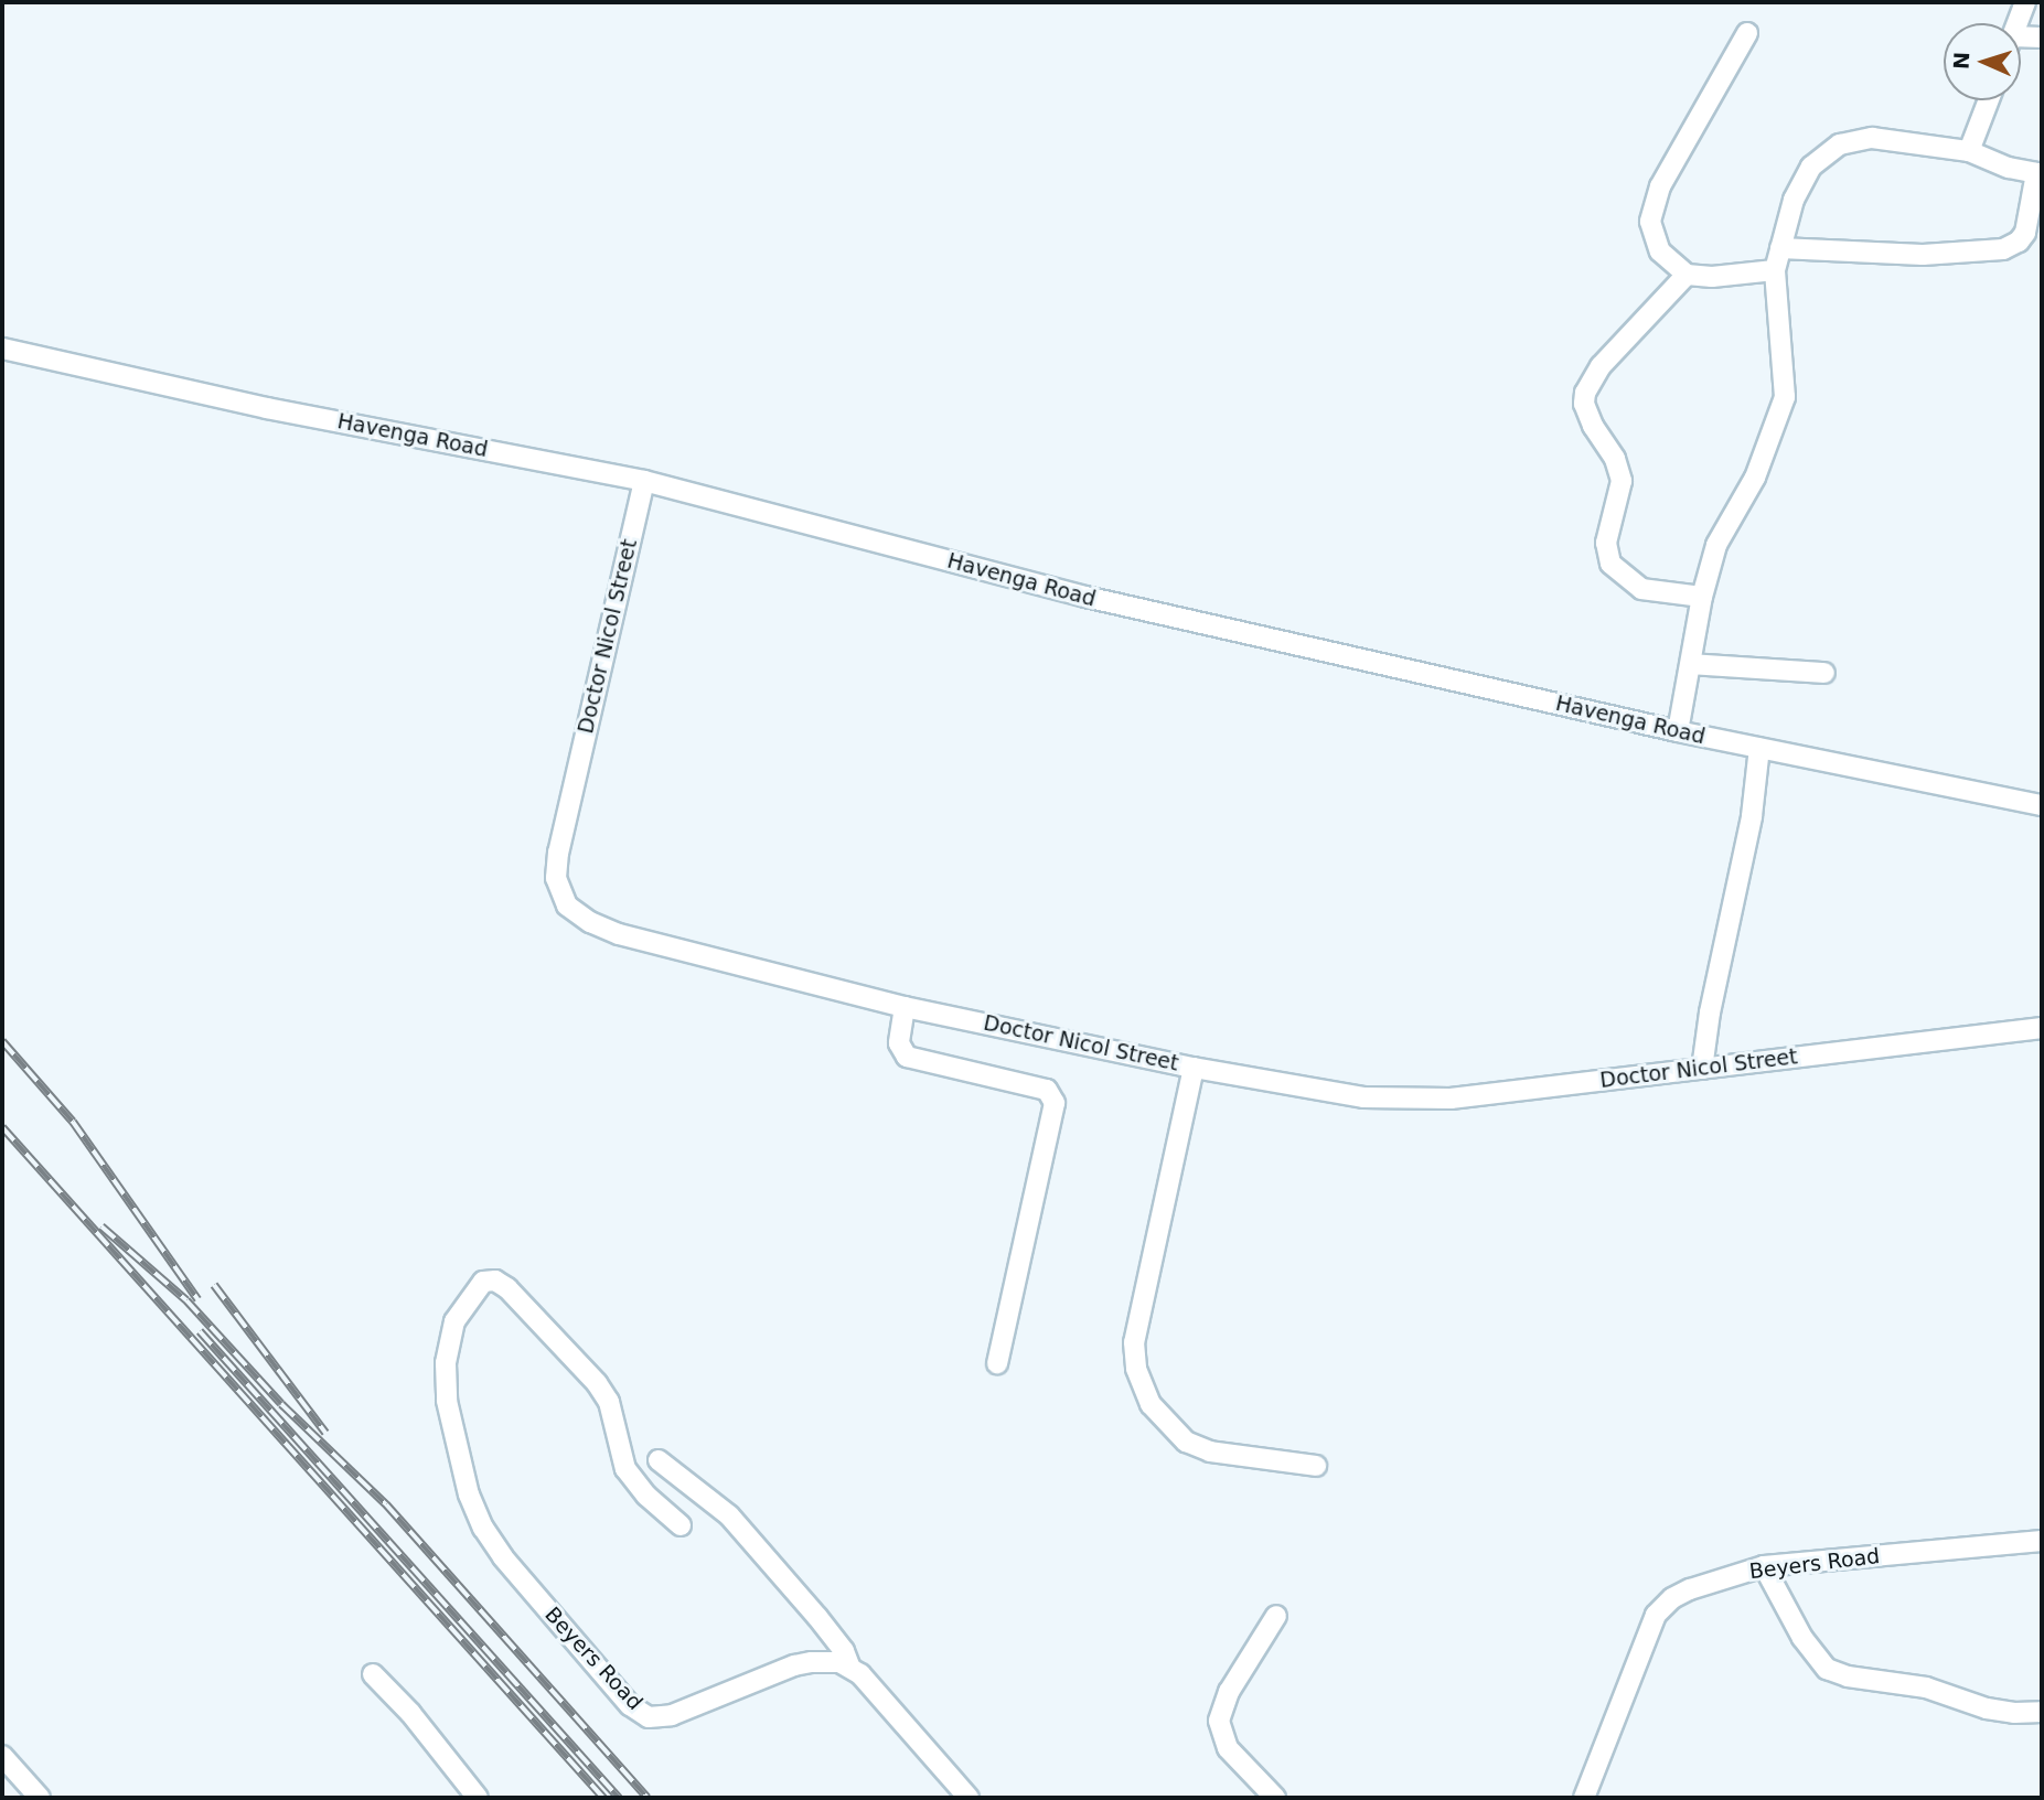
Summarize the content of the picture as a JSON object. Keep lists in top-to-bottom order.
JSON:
{
  "streets": {
    "street": ["Havenga Road", "Doctor Nicol Street", "Beyers Road"]
  },
  "crossings": [
    ["Havenga Road", "Doctor Nicol Street"]
  ],
  "north": "left"
}
